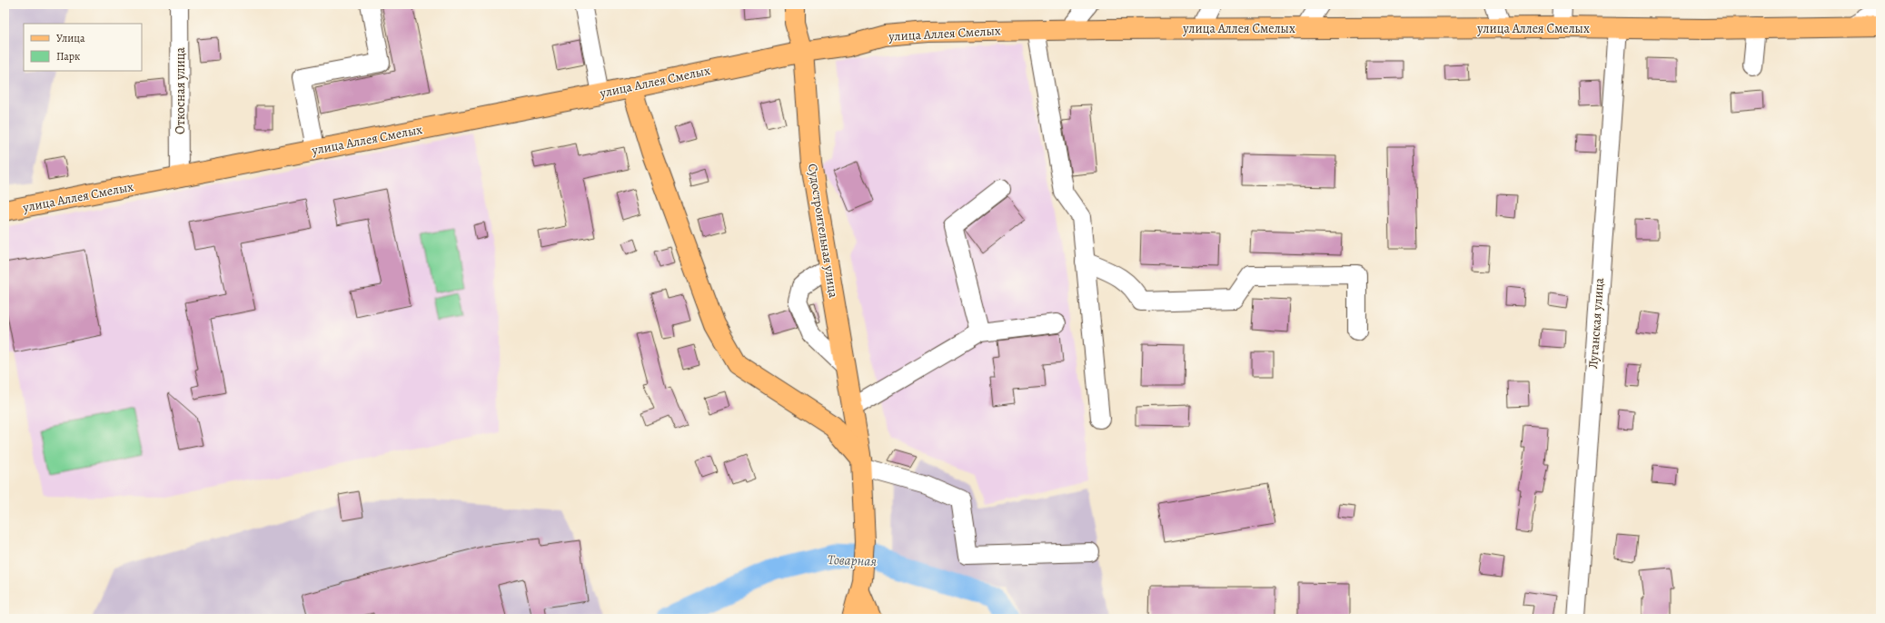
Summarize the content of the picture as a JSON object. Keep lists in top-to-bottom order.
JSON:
{
  "streets": {
    "main road": ["улица Аллея Смелых", "Судостроительная улица"],
    "street": ["Откосная улица", "Луганская улица"]
  },
  "crossings": [
    ["улица Аллея Смелых", "Откосная улица"],
    ["улица Аллея Смелых", "Судостроительная улица"],
    ["улица Аллея Смелых", "Луганская улица"]
  ],
  "water": ["Товарная"],
  "legend": ["Улица", "Парк"]
}
